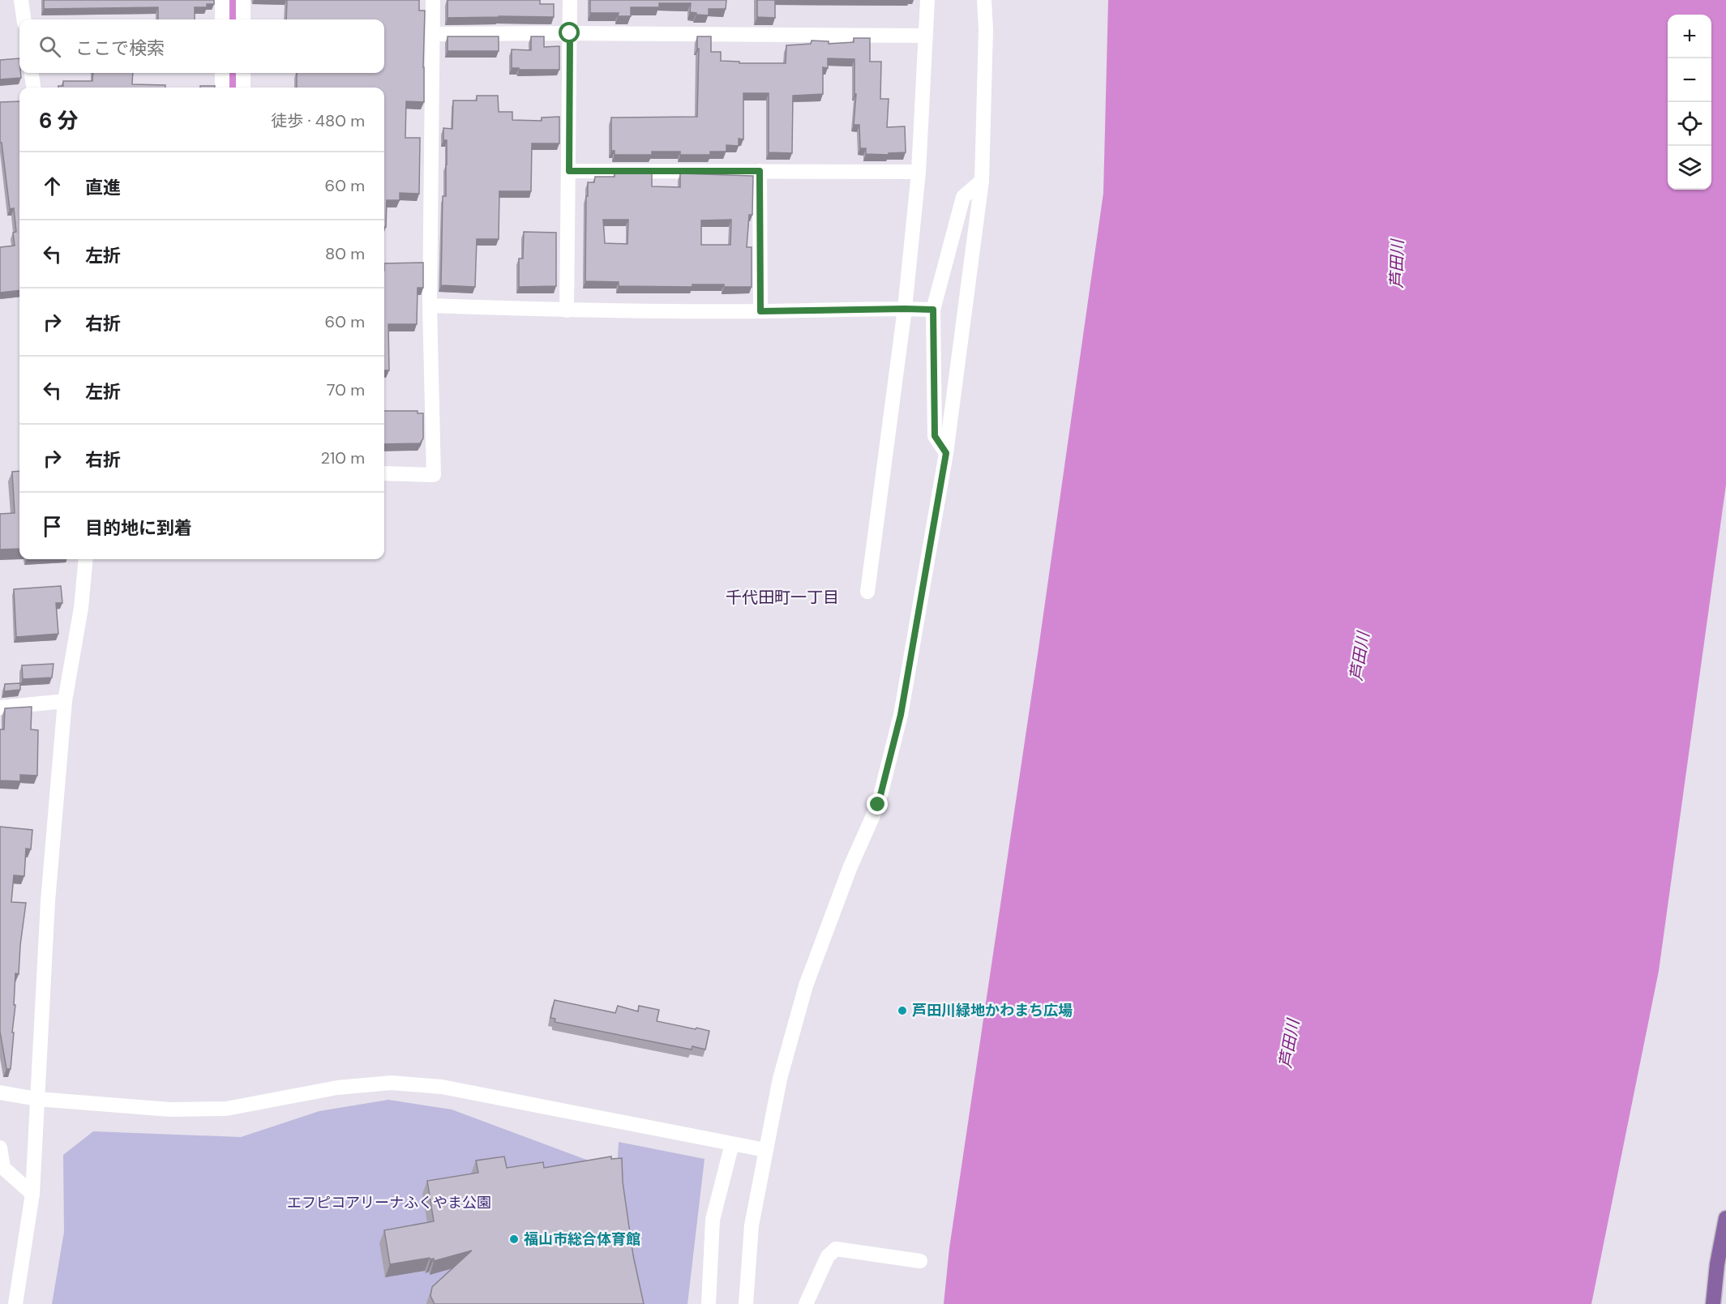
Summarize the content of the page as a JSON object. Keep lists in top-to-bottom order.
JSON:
{
  "districts": ["千代田町一丁目"],
  "water": ["芦田川"],
  "parks": ["エフピコアリーナふくやま公園"],
  "places": ["芦田川緑地かわまち広場", "福山市総合体育館"],
  "page": {
    "map_buttons": ["+", "−"],
    "search": "ここで検索",
    "heading": ["6 分", "徒歩 · 480 m"],
    "list": [
      ["直進", "60 m"],
      ["左折", "80 m"],
      ["右折", "60 m"],
      ["左折", "70 m"],
      ["右折", "210 m"],
      "目的地に到着"
    ]
  }
}
